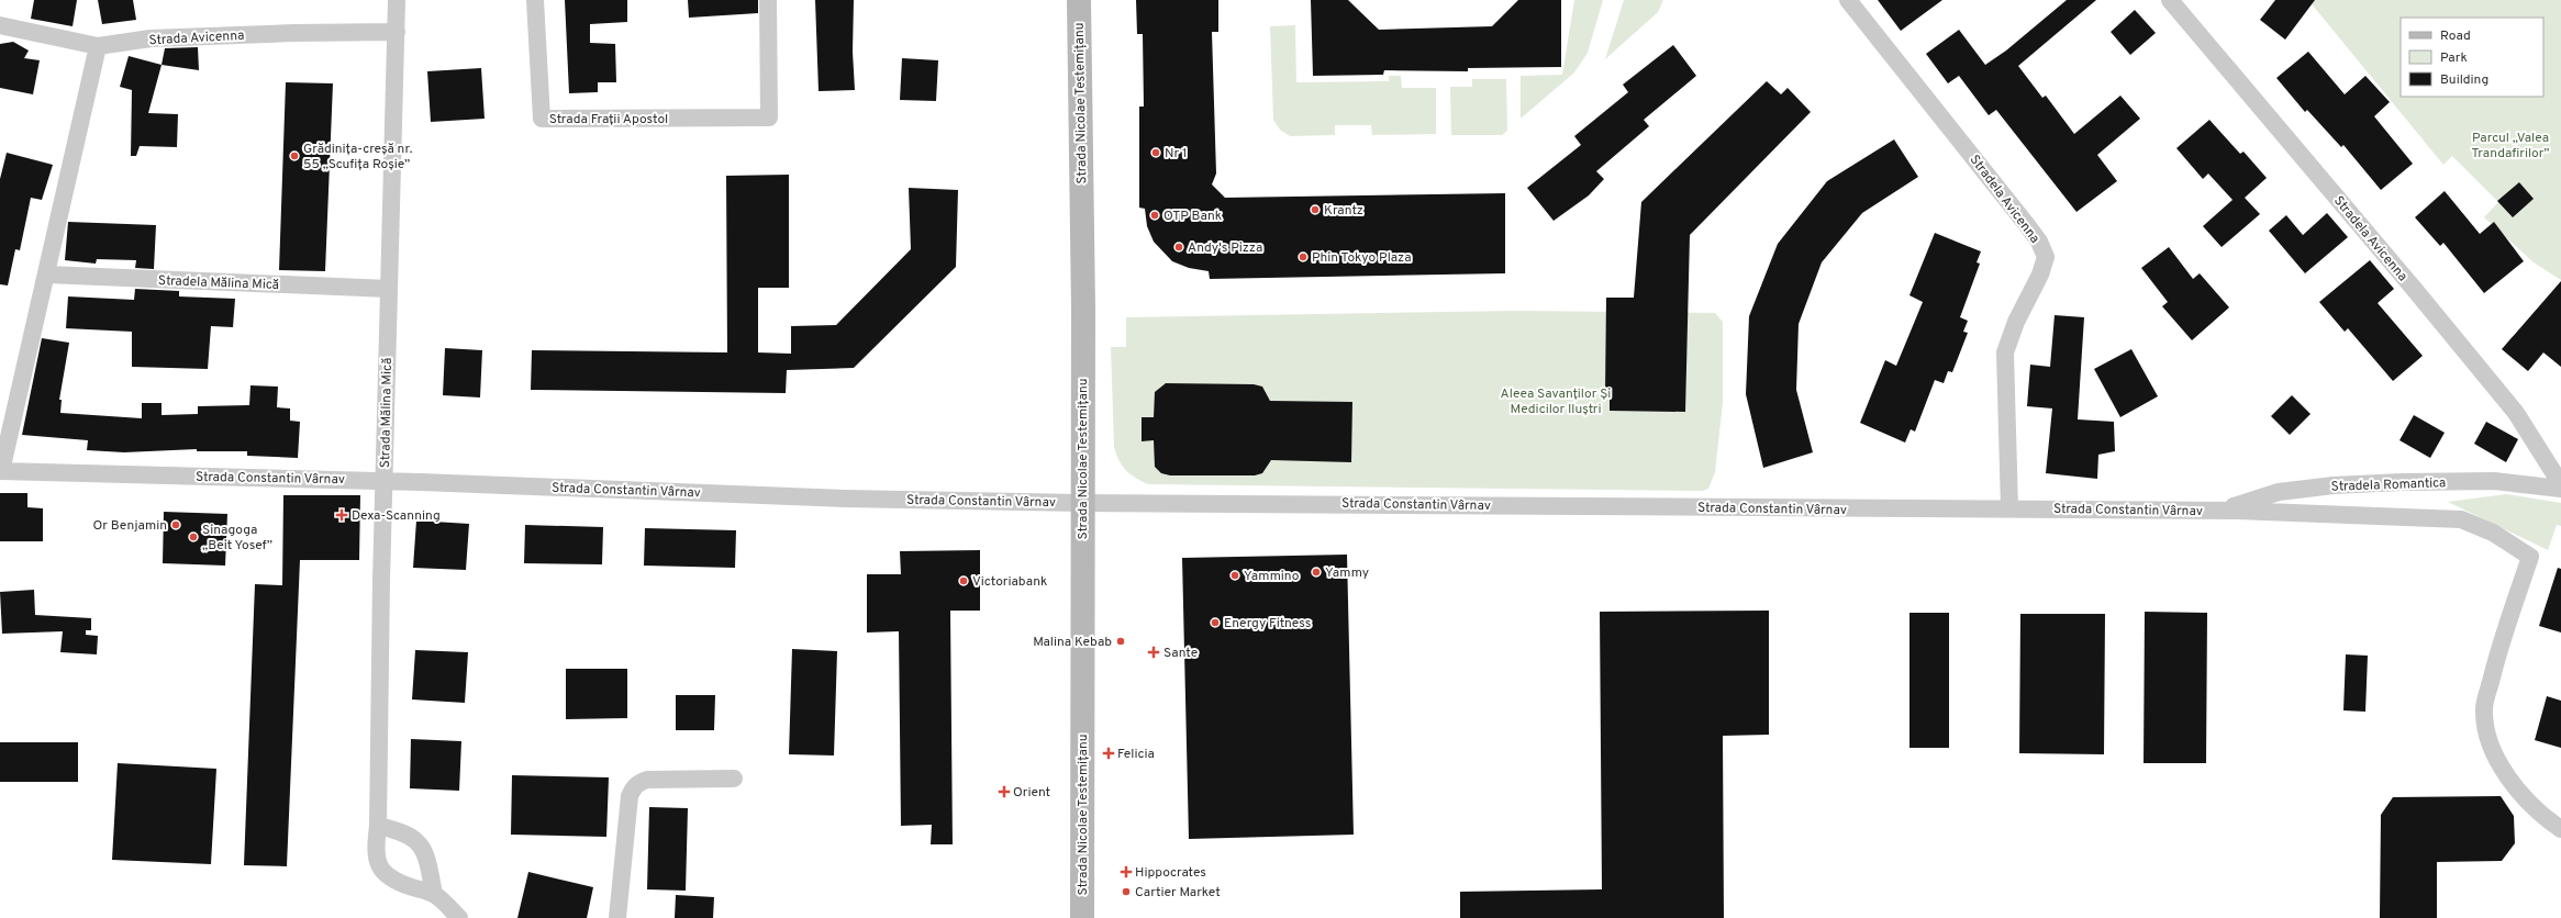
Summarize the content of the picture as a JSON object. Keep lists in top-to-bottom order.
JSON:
{
  "streets": {
    "main road": ["Strada Nicolae Testemițanu"],
    "street": [
      "Strada Avicenna",
      "Strada Frații Apostol",
      "Stradela Avicenna",
      "Stradela Mălina Mică",
      "Strada Mălina Mică",
      "Strada Constantin Vârnav",
      "Stradela Romantica"
    ]
  },
  "crossings": [
    ["Strada Avicenna", "Strada Mălina Mică"],
    ["Strada Nicolae Testemițanu", "Strada Constantin Vârnav"],
    ["Stradela Avicenna", "Strada Constantin Vârnav"],
    ["Stradela Mălina Mică", "Strada Mălina Mică"],
    ["Strada Mălina Mică", "Strada Constantin Vârnav"],
    ["Strada Constantin Vârnav", "Stradela Romantica"]
  ],
  "parks": ["Parcul „Valea Trandafirilor”", "Aleea Savanților Și Medicilor Iluștri"],
  "places": {
    "other": [
      "Nr 1",
      "Grădinița-creșă nr. 55 „Scufița Roșie”",
      "Krantz",
      "OTP Bank",
      "Andy's Pizza",
      "Phin Tokyo Plaza",
      "Or Benjamin",
      "Sinagoga „Beit Yosef”",
      "Yammy",
      "Yammino",
      "Victoriabank",
      "Energy Fitness",
      "Malina Kebab",
      "Cartier Market"
    ],
    "health": [
      "Dexa-Scanning",
      "Sante",
      "Felicia",
      "Orient",
      "Hippocrates"
    ]
  },
  "legend": ["Road", "Park", "Building"]
}
